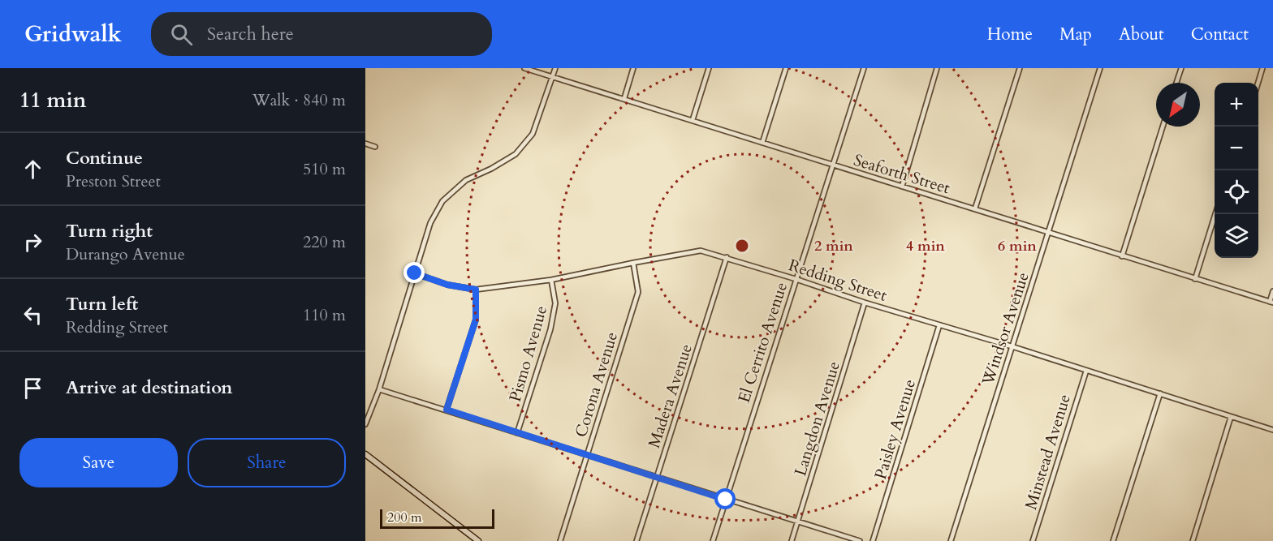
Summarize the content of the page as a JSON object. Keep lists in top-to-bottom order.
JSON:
{
  "streets": {
    "street": [
      "Seaforth Street",
      "Redding Street",
      "Windsor Avenue",
      "El Cerrito Avenue",
      "Pismo Avenue",
      "Corona Avenue",
      "Madera Avenue",
      "Langdon Avenue",
      "Paisley Avenue",
      "Minstead Avenue"
    ]
  },
  "crossings": [
    ["Seaforth Street", "Windsor Avenue"],
    ["Seaforth Street", "El Cerrito Avenue"],
    ["Redding Street", "Windsor Avenue"],
    ["Redding Street", "El Cerrito Avenue"],
    ["Redding Street", "Pismo Avenue"],
    ["Redding Street", "Corona Avenue"],
    ["Redding Street", "Madera Avenue"],
    ["Redding Street", "Langdon Avenue"],
    ["Redding Street", "Paisley Avenue"],
    ["Redding Street", "Minstead Avenue"]
  ],
  "scale_bar": "200 m",
  "north": "bottom left",
  "page": {
    "header": "Gridwalk",
    "search": "Search here",
    "nav": [
      "Home",
      "Map",
      "About",
      "Contact"
    ],
    "heading": ["11 min", "Walk · 840 m"],
    "map_buttons": ["+", "−"],
    "list": [
      ["Continue", "Preston Street", "510 m"],
      ["Turn right", "Durango Avenue", "220 m"],
      ["Turn left", "Redding Street", "110 m"],
      "Arrive at destination"
    ],
    "buttons": ["Save", "Share"],
    "scale": "200 m"
  },
  "rings": ["2 min", "4 min", "6 min"]
}
